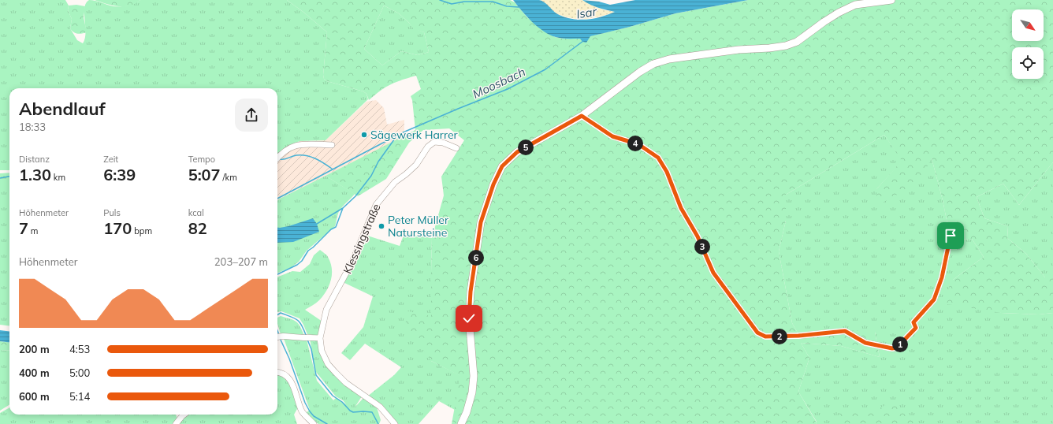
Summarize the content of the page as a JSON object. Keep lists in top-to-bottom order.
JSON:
{
  "streets": {
    "street": ["Klessingstraße"]
  },
  "water": ["Isar", "Moosbach"],
  "places": ["Sägewerk Harrer", "Peter Müller Natursteine"],
  "north": "bottom right",
  "page": {
    "heading": ["Abendlauf", "18:33"],
    "pins": [
      "4",
      "5",
      "3",
      "6",
      "2",
      "1"
    ],
    "stats": [
      ["Distanz", "1.30 km"],
      ["Zeit", "6:39"],
      ["Tempo", "5:07 /km"],
      ["Höhenmeter", "7 m"],
      ["Puls", "170 bpm"],
      ["kcal", "82"]
    ],
    "chart": ["Höhenmeter", "203–207 m"],
    "list": [
      {
        "name": "200 m",
        "note": "4:53"
      },
      {
        "name": "400 m",
        "note": "5:00"
      },
      {
        "name": "600 m",
        "note": "5:14"
      }
    ]
  }
}
